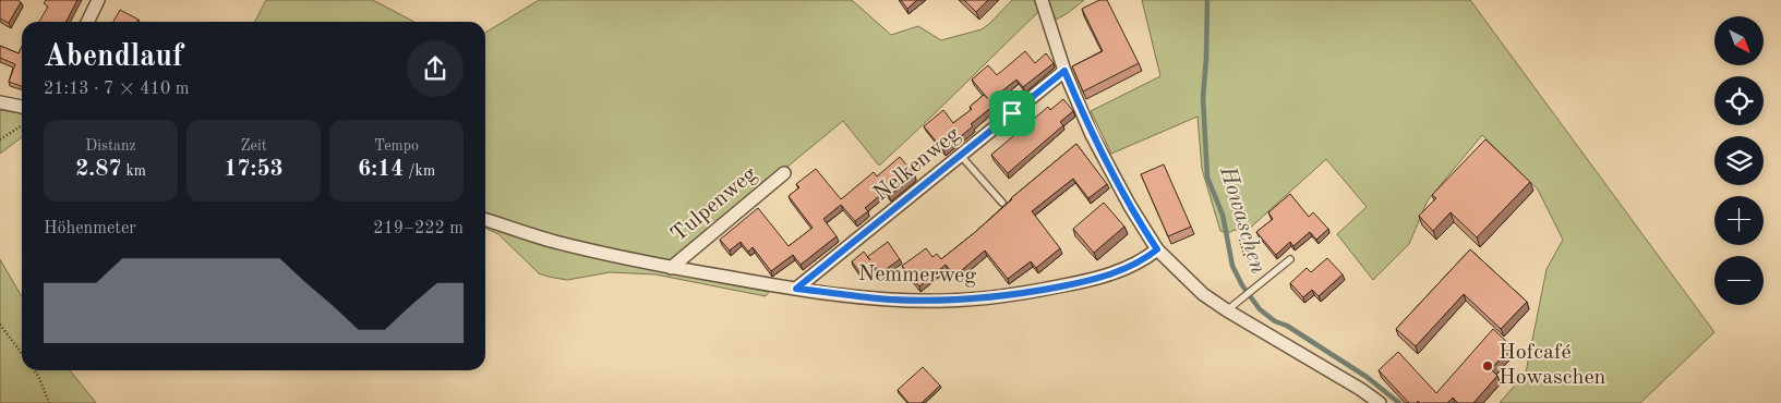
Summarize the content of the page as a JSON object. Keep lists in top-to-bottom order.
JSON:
{
  "streets": {
    "street": ["Nelkenweg", "Tulpenweg", "Nemmerweg"]
  },
  "crossings": [
    ["Nelkenweg", "Nemmerweg"],
    ["Tulpenweg", "Nemmerweg"]
  ],
  "water": ["Howaschen"],
  "places": ["Hofcafé Howaschen"],
  "north": "bottom right",
  "page": {
    "map_buttons": ["+", "−"],
    "heading": ["Abendlauf", "21:13 · 7 × 410 m"],
    "stats": [
      ["Distanz", "2.87 km"],
      ["Zeit", "17:53"],
      ["Tempo", "6:14 /km"]
    ],
    "chart": ["Höhenmeter", "219–222 m"]
  }
}
